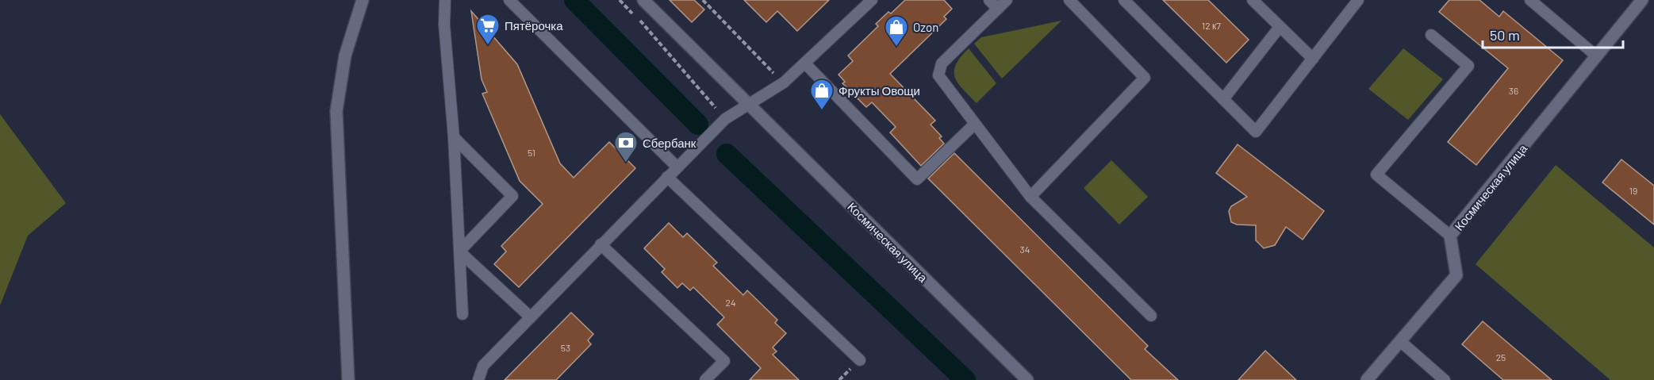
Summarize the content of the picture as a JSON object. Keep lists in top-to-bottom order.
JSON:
{
  "streets": {
    "street": ["Космическая улица"]
  },
  "places": {
    "supermarket": ["Пятёрочка"],
    "shop": ["Ozon", "Фрукты Овощи"],
    "bank": ["Сбербанк"]
  },
  "house_numbers": [
    "12 к7",
    "36",
    "51",
    "19",
    "34",
    "24",
    "53",
    "25"
  ],
  "scale_bar": "50 m"
}
